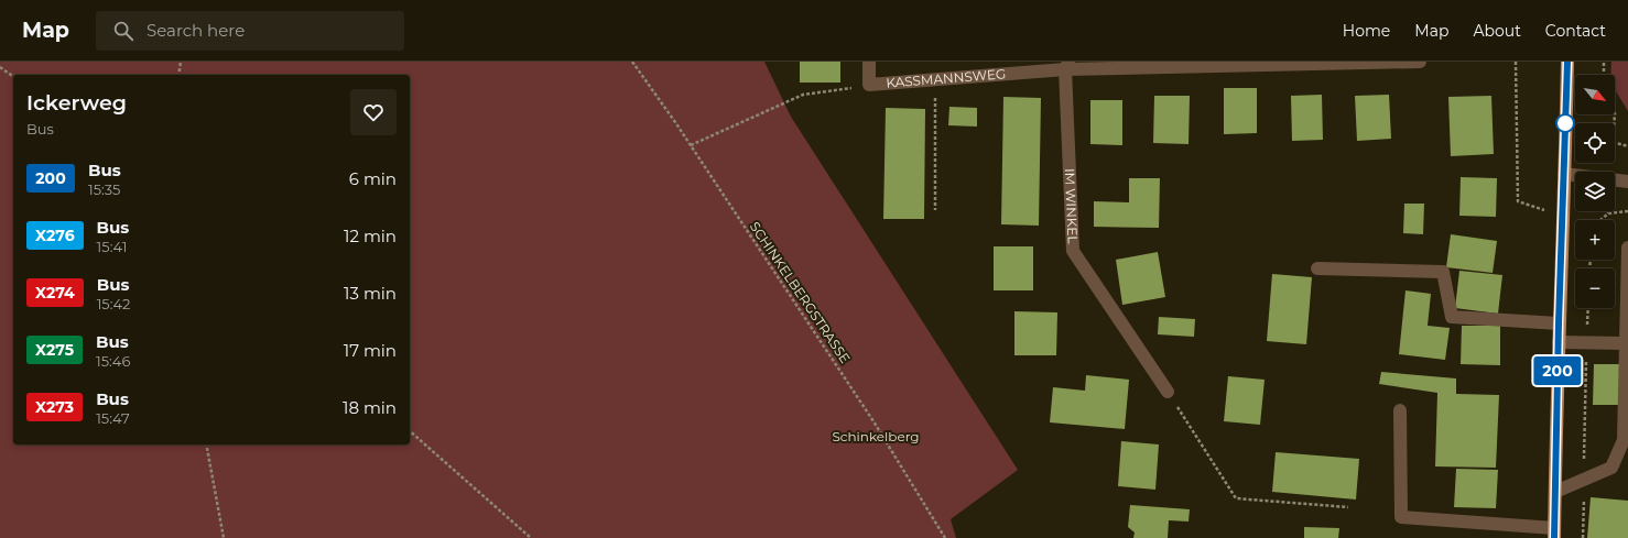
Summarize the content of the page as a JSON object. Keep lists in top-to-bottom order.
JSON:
{
  "streets": {
    "street": ["KASSMANNSWEG", "IM WINKEL"],
    "path": ["SCHINKELBERGSTRASSE"]
  },
  "crossings": [
    ["KASSMANNSWEG", "IM WINKEL"]
  ],
  "parks": ["Schinkelberg"],
  "lines": ["bus line 200"],
  "north": "bottom right",
  "page": {
    "header": "Map",
    "search": "Search here",
    "nav": [
      "Home",
      "Map",
      "About",
      "Contact"
    ],
    "on_map": "200",
    "map_buttons": ["+", "−"],
    "heading": ["Ickerweg", "Bus"],
    "list": [
      {
        "mark": "200",
        "name": "Bus",
        "note": "15:35",
        "value": "6 min"
      },
      {
        "mark": "X276",
        "name": "Bus",
        "note": "15:41",
        "value": "12 min"
      },
      {
        "mark": "X274",
        "name": "Bus",
        "note": "15:42",
        "value": "13 min"
      },
      {
        "mark": "X275",
        "name": "Bus",
        "note": "15:46",
        "value": "17 min"
      },
      {
        "mark": "X273",
        "name": "Bus",
        "note": "15:47",
        "value": "18 min"
      }
    ]
  }
}
